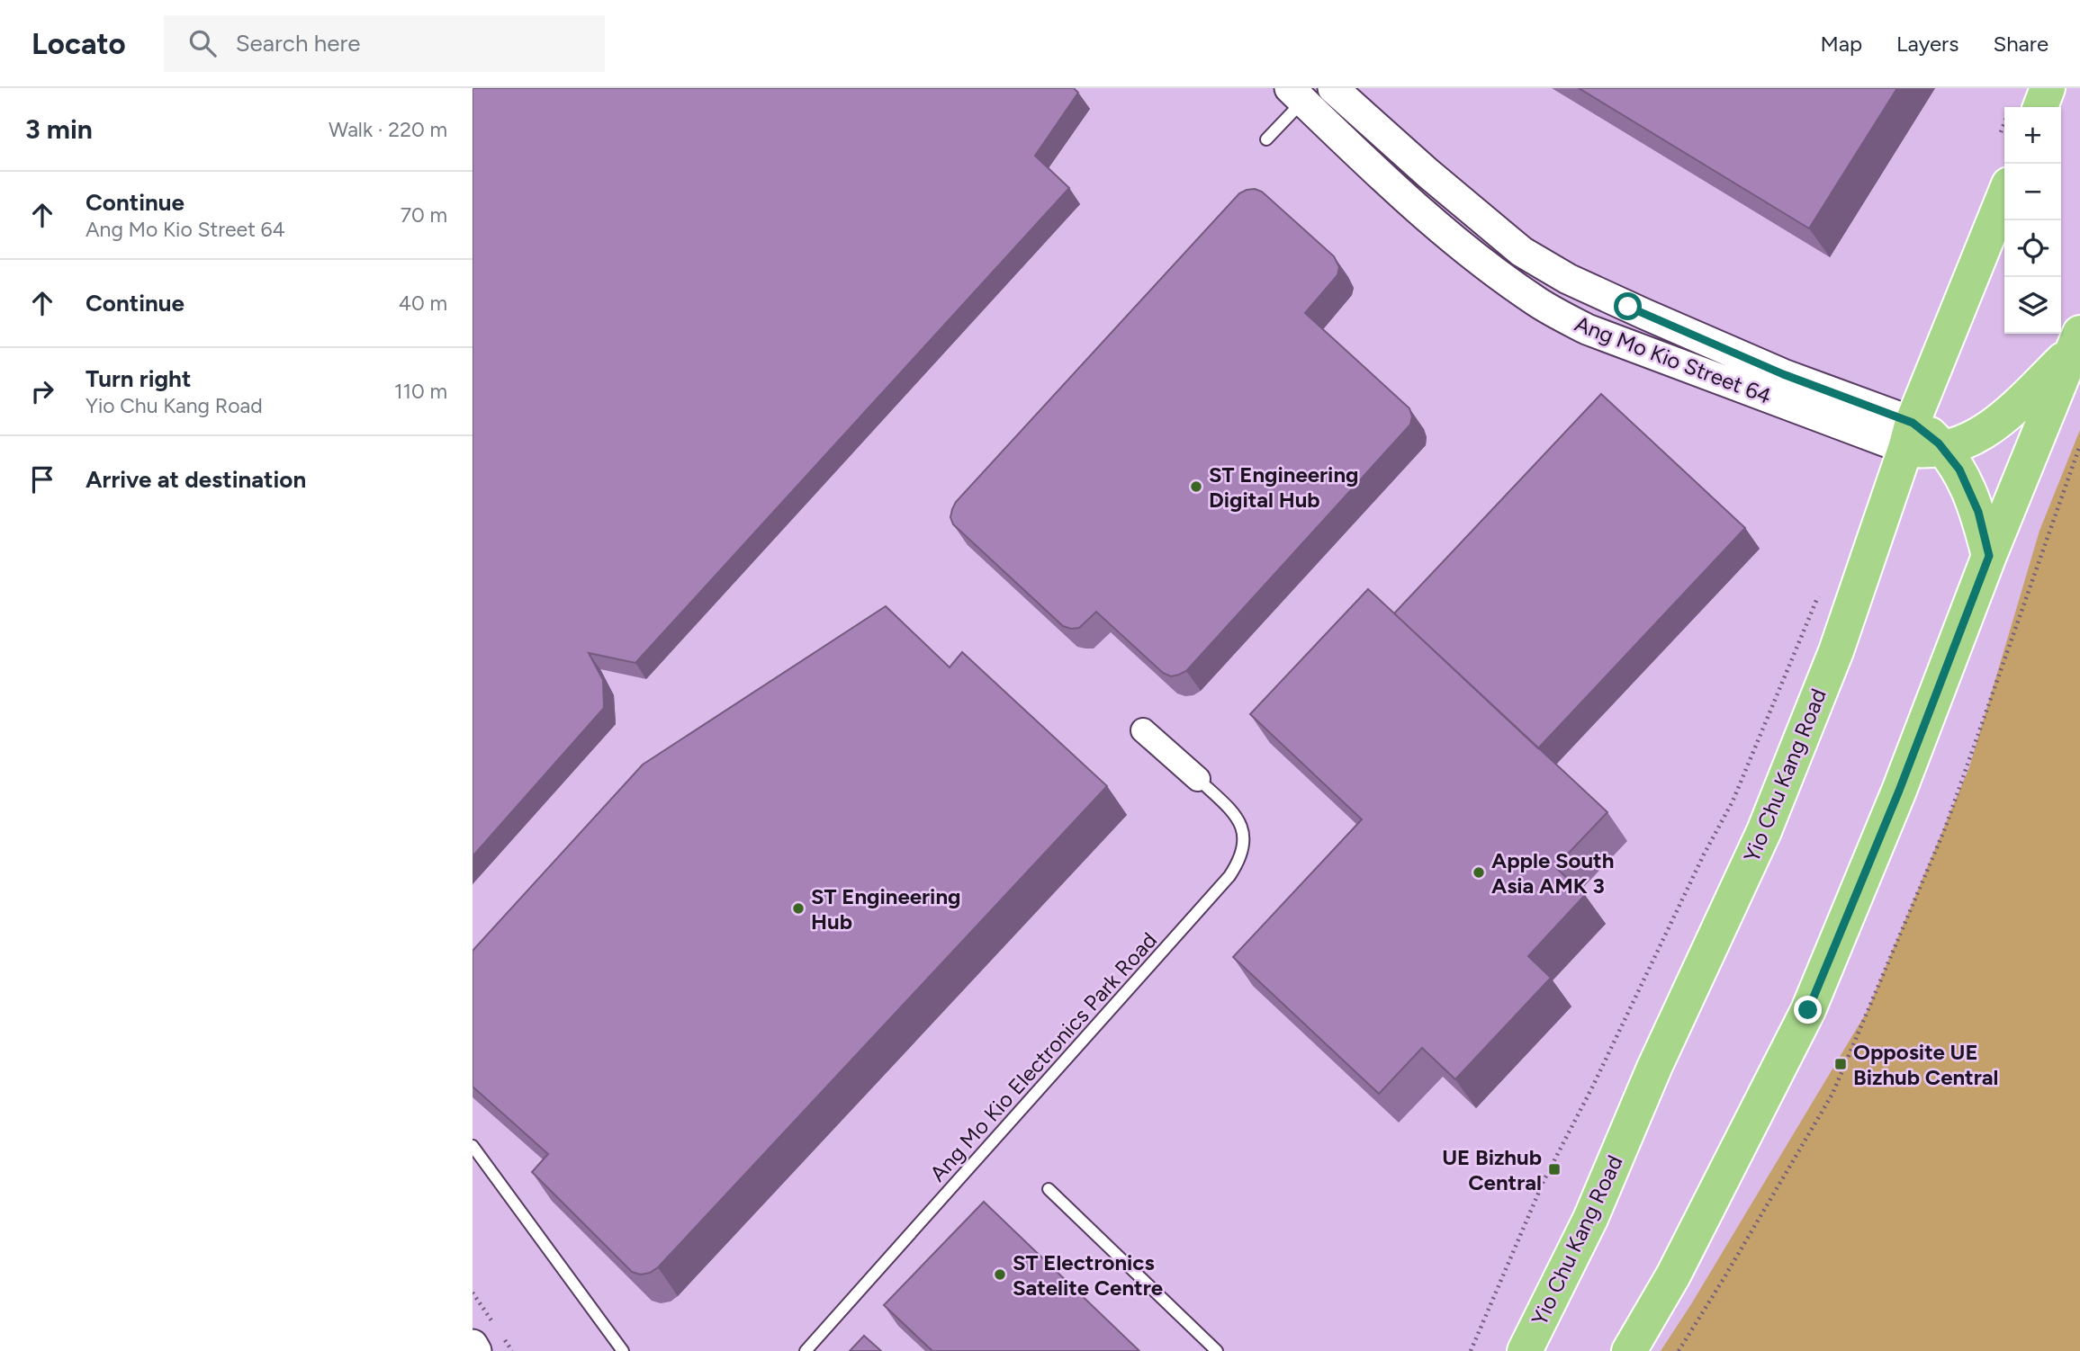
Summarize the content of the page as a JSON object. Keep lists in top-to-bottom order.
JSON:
{
  "streets": {
    "main road": ["Yio Chu Kang Road"],
    "street": ["Ang Mo Kio Street 64"],
    "lane": ["Ang Mo Kio Electronics Park Road"]
  },
  "crossings": [
    ["Ang Mo Kio Street 64", "Yio Chu Kang Road"]
  ],
  "places": {
    "other": [
      "ST Engineering Digital Hub",
      "Apple South Asia AMK 3",
      "ST Engineering Hub",
      "ST Electronics Satelite Centre"
    ],
    "transit": ["Opposite UE Bizhub Central", "UE Bizhub Central"]
  },
  "page": {
    "header": "Locato",
    "search": "Search here",
    "nav": ["Map", "Layers", "Share"],
    "heading": ["3 min", "Walk · 220 m"],
    "map_buttons": ["+", "−"],
    "list": [
      ["Continue", "Ang Mo Kio Street 64", "70 m"],
      ["Continue", "40 m"],
      ["Turn right", "Yio Chu Kang Road", "110 m"],
      "Arrive at destination"
    ]
  }
}
